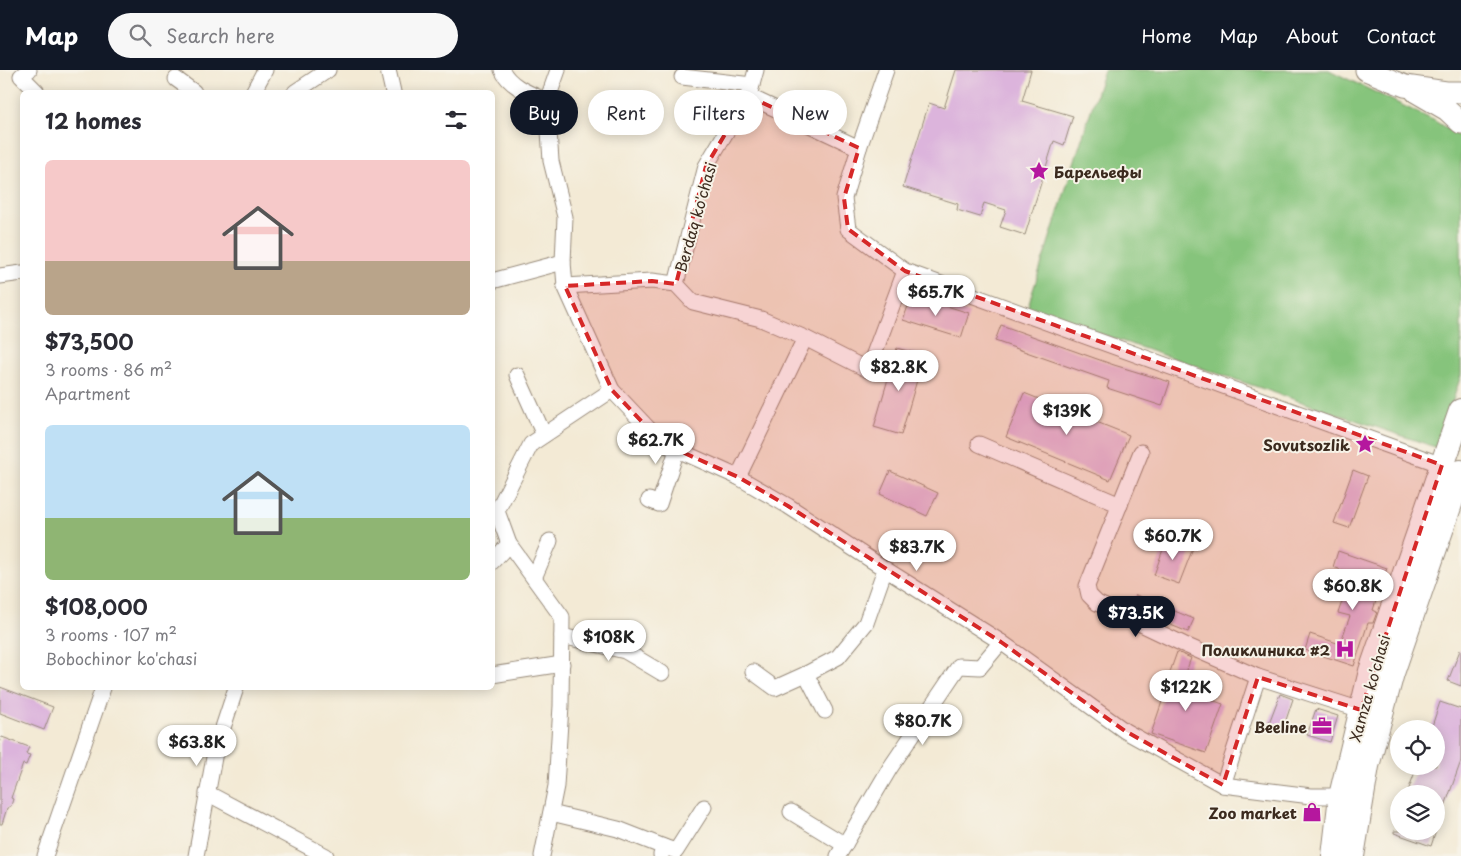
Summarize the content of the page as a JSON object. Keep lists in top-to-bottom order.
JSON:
{
  "streets": {
    "main road": ["Xamza ko'chasi"],
    "street": ["Berdaq ko'chasi"]
  },
  "places": {
    "place": ["Барельефы", "Sovutsozlik"],
    "hospital": ["Поликлиника #2"],
    "office": ["Beeline"],
    "shop": ["Zoo market"]
  },
  "page": {
    "header": "Map",
    "search": "Search here",
    "nav": [
      "Home",
      "Map",
      "About",
      "Contact"
    ],
    "chip": [
      "Buy",
      "Rent",
      "Filters",
      "New"
    ],
    "heading": "12 homes",
    "list": [
      {
        "name": "$73,500",
        "note": "3 rooms · 86 m² · Apartment"
      },
      {
        "name": "$108,000",
        "note": "3 rooms · 107 m² · Bobochinor ko'chasi"
      }
    ],
    "price": [
      "$65.7K",
      "$82.8K",
      "$139K",
      "$62.7K",
      "$60.7K",
      "$83.7K",
      "$60.8K",
      "$73.5K",
      "$108K",
      "$122K",
      "$80.7K",
      "$63.8K"
    ]
  }
}
